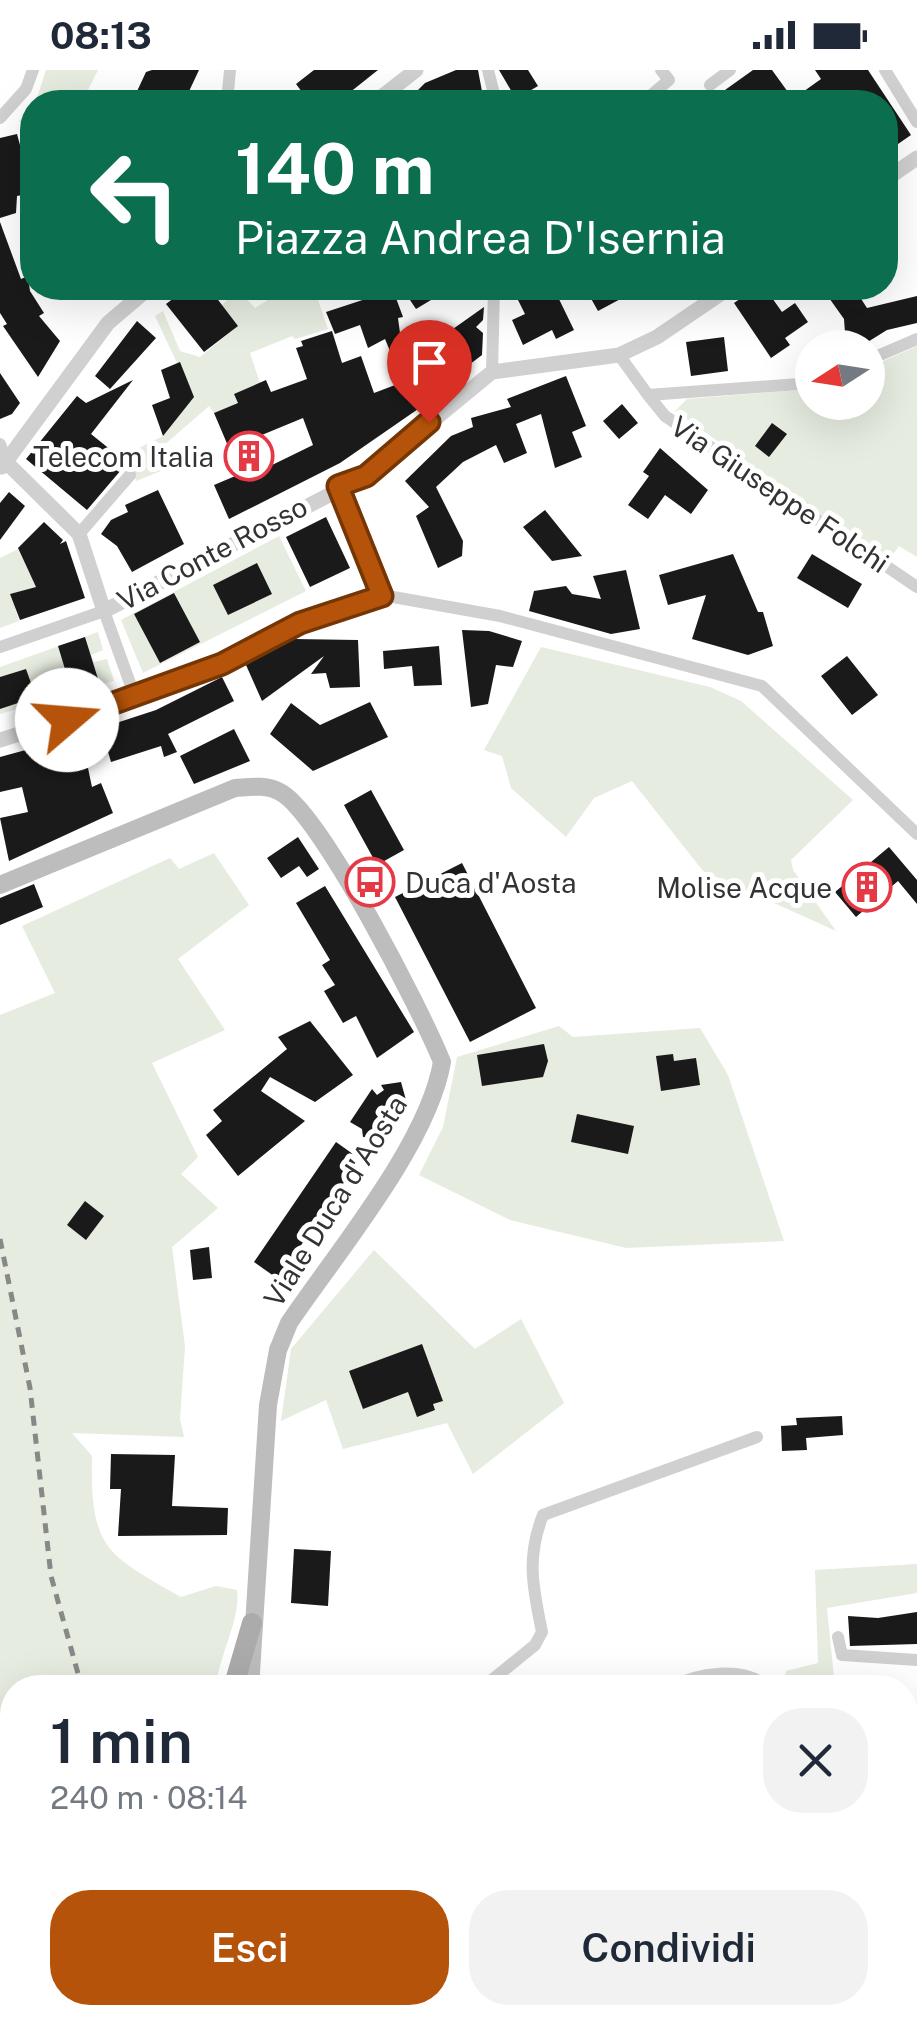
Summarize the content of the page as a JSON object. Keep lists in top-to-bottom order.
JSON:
{
  "streets": {
    "main road": ["Viale Duca d'Aosta"],
    "street": ["Via Giuseppe Folchi", "Via Conte Rosso"]
  },
  "places": {
    "building": ["Telecom Italia", "Molise Acque"],
    "bus stop": ["Duca d'Aosta"]
  },
  "north": "left",
  "page": {
    "status": "08:13",
    "turn": ["140 m", "Piazza Andrea D'Isernia"],
    "heading": ["1 min", "240 m · 08:14"],
    "buttons": ["Esci", "Condividi"]
  }
}
